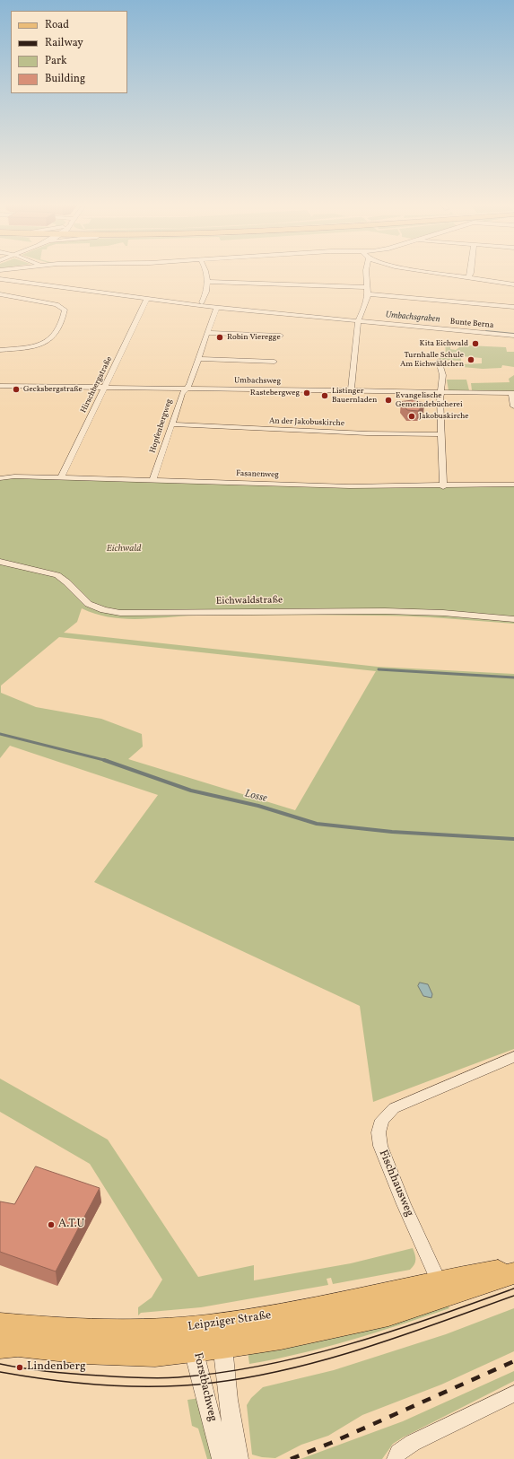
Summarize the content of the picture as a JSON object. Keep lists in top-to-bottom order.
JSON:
{
  "streets": {
    "main road": ["Leipziger Straße"],
    "street": [
      "Bunte Berna",
      "Umbachsweg",
      "Hirschbergstraße",
      "An der Jakobuskirche",
      "Hopfenbergweg",
      "Fasanenweg",
      "Eichwaldstraße",
      "Fischhausweg",
      "Forstbachweg"
    ]
  },
  "crossings": [
    ["Bunte Berna", "Hirschbergstraße"],
    ["Bunte Berna", "Hopfenbergweg"],
    ["Umbachsweg", "Hirschbergstraße"],
    ["Umbachsweg", "Hopfenbergweg"],
    ["Hirschbergstraße", "Fasanenweg"],
    ["An der Jakobuskirche", "Hopfenbergweg"],
    ["Hopfenbergweg", "Fasanenweg"],
    ["Fischhausweg", "Leipziger Straße"],
    ["Leipziger Straße", "Forstbachweg"]
  ],
  "water": ["Umbachsgraben", "Losse"],
  "parks": ["Eichwald"],
  "places": [
    "Robin Vieregge",
    "Kita Eichwald",
    "Turnhalle Schule Am Eichwäldchen",
    "Gecksbergstraße",
    "Rastebergweg",
    "Listinger Bauernladen",
    "Evangelische Gemeindebücherei",
    "Jakobuskirche",
    "A.T.U",
    "Lindenberg"
  ],
  "legend": [
    "Road",
    "Railway",
    "Park",
    "Building"
  ]
}
